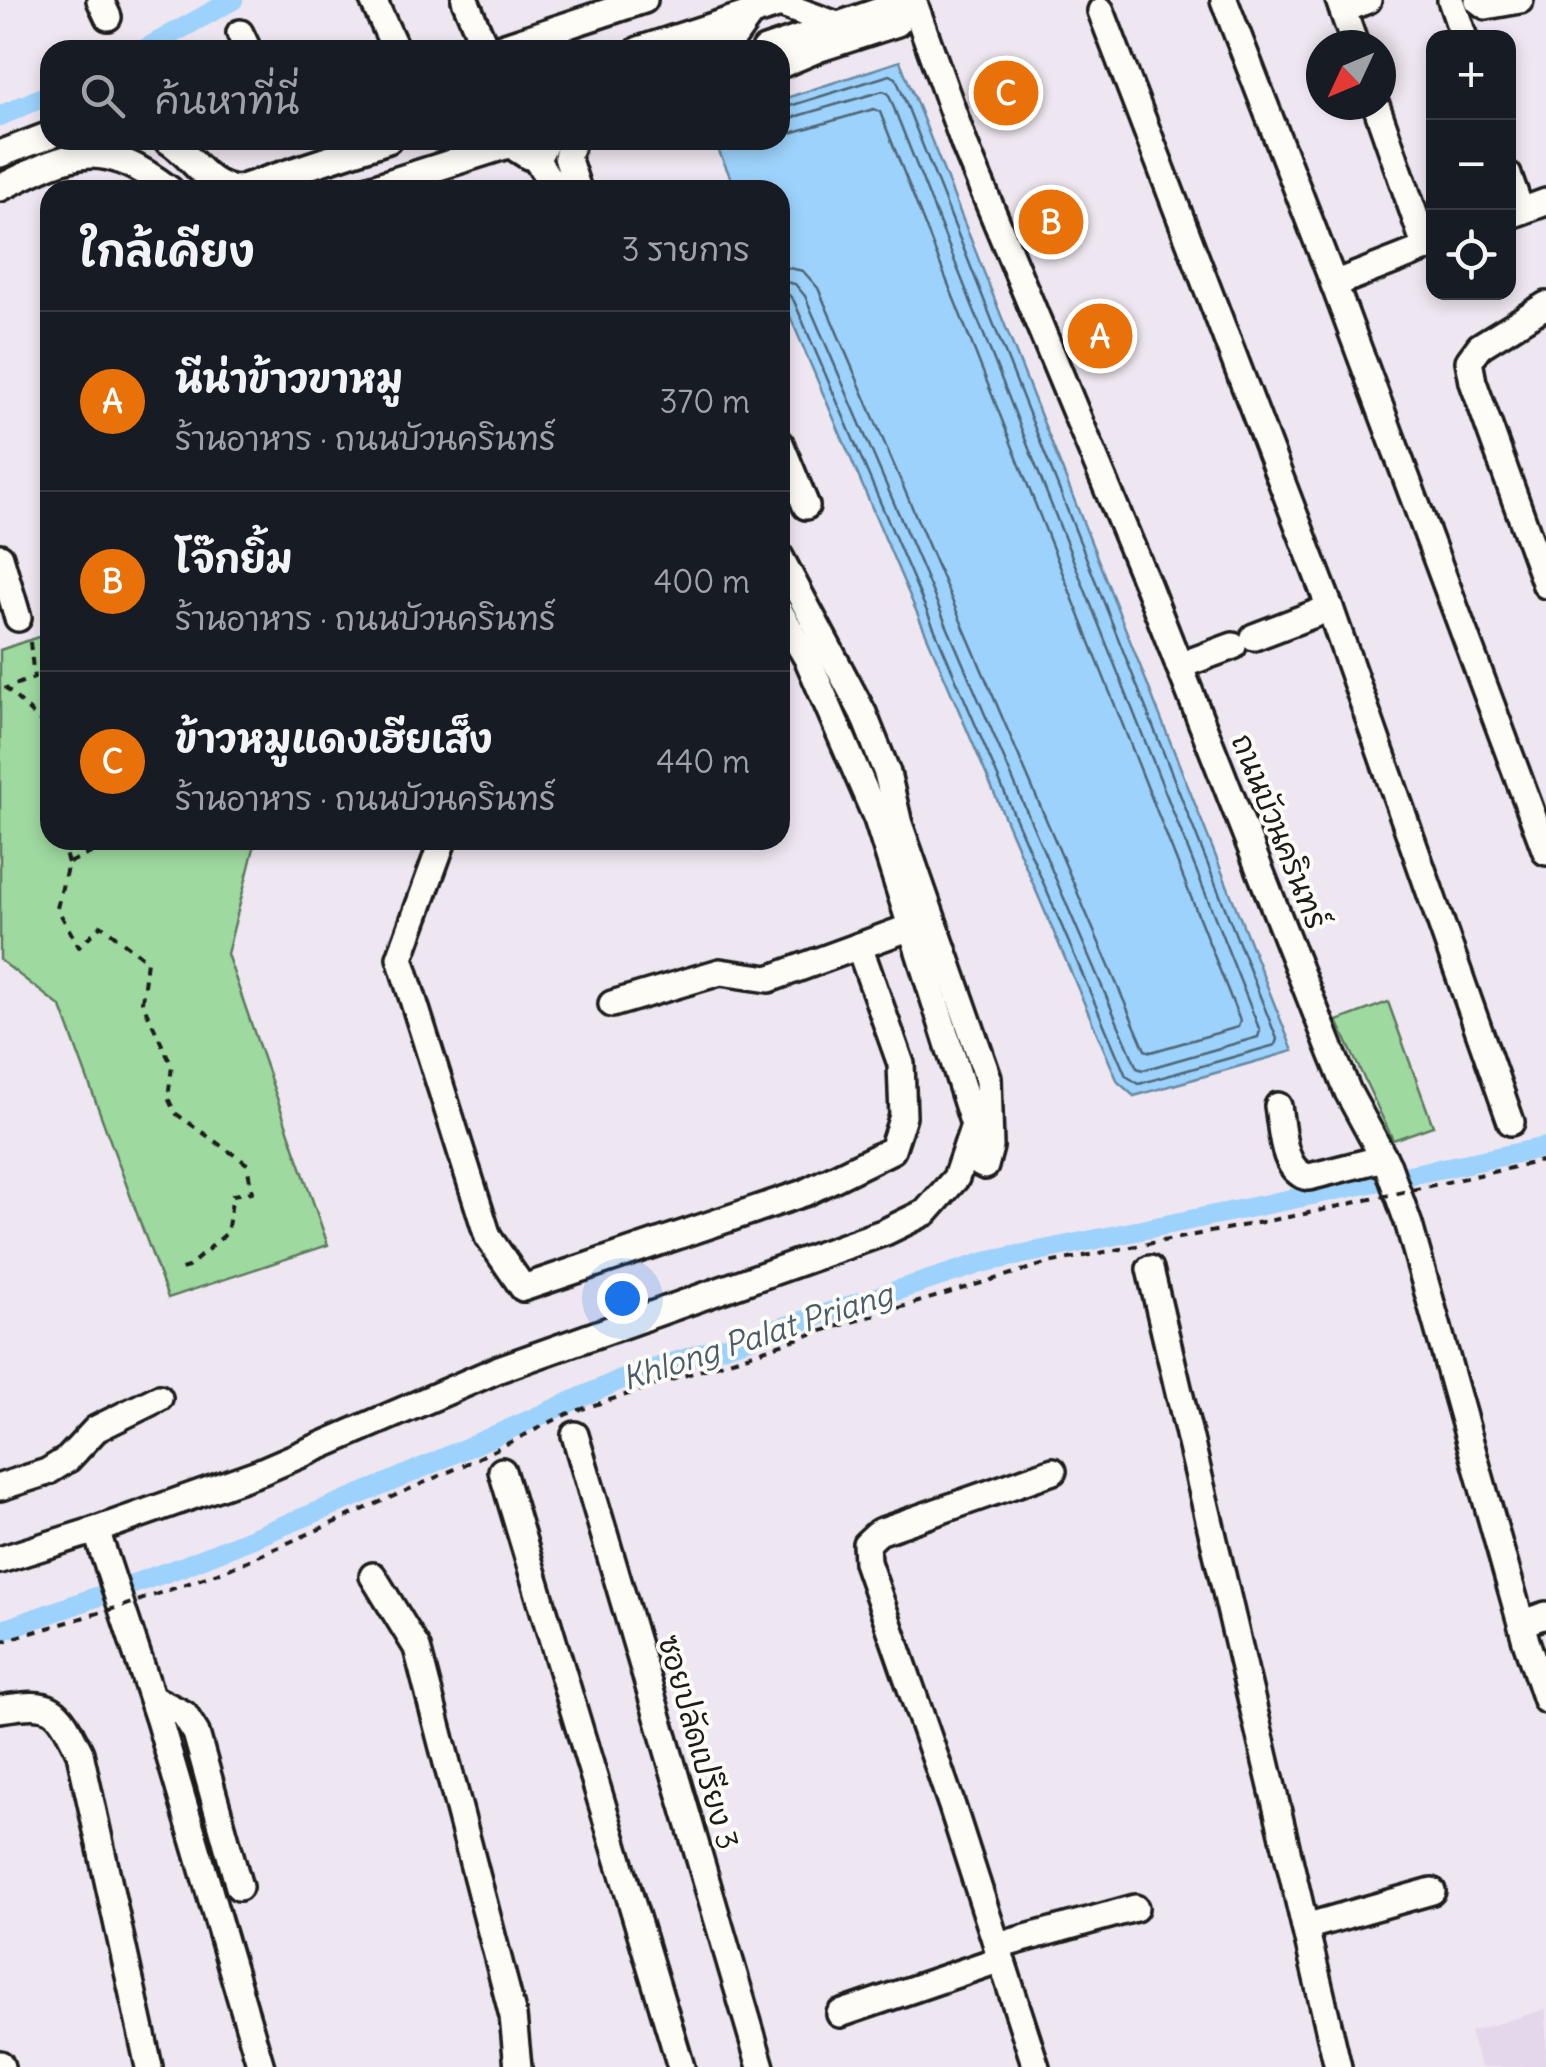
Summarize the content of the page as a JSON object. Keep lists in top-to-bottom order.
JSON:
{
  "streets": {
    "street": ["ถนนบัวนครินทร์", "ซอยปลัดเปรียง 3"]
  },
  "water": ["Khlong Palat Priang"],
  "north": "bottom left",
  "page": {
    "map_buttons": ["+", "−"],
    "search": "ค้นหาที่นี่",
    "pins": ["C", "B", "A"],
    "heading": ["ใกล้เคียง", "3 รายการ"],
    "list": [
      {
        "mark": "A",
        "name": "นีน่าข้าวขาหมู",
        "note": "ร้านอาหาร · ถนนบัวนครินทร์",
        "value": "370 m"
      },
      {
        "mark": "B",
        "name": "โจ๊กยิ้ม",
        "note": "ร้านอาหาร · ถนนบัวนครินทร์",
        "value": "400 m"
      },
      {
        "mark": "C",
        "name": "ข้าวหมูแดงเฮียเส็ง",
        "note": "ร้านอาหาร · ถนนบัวนครินทร์",
        "value": "440 m"
      }
    ]
  }
}
